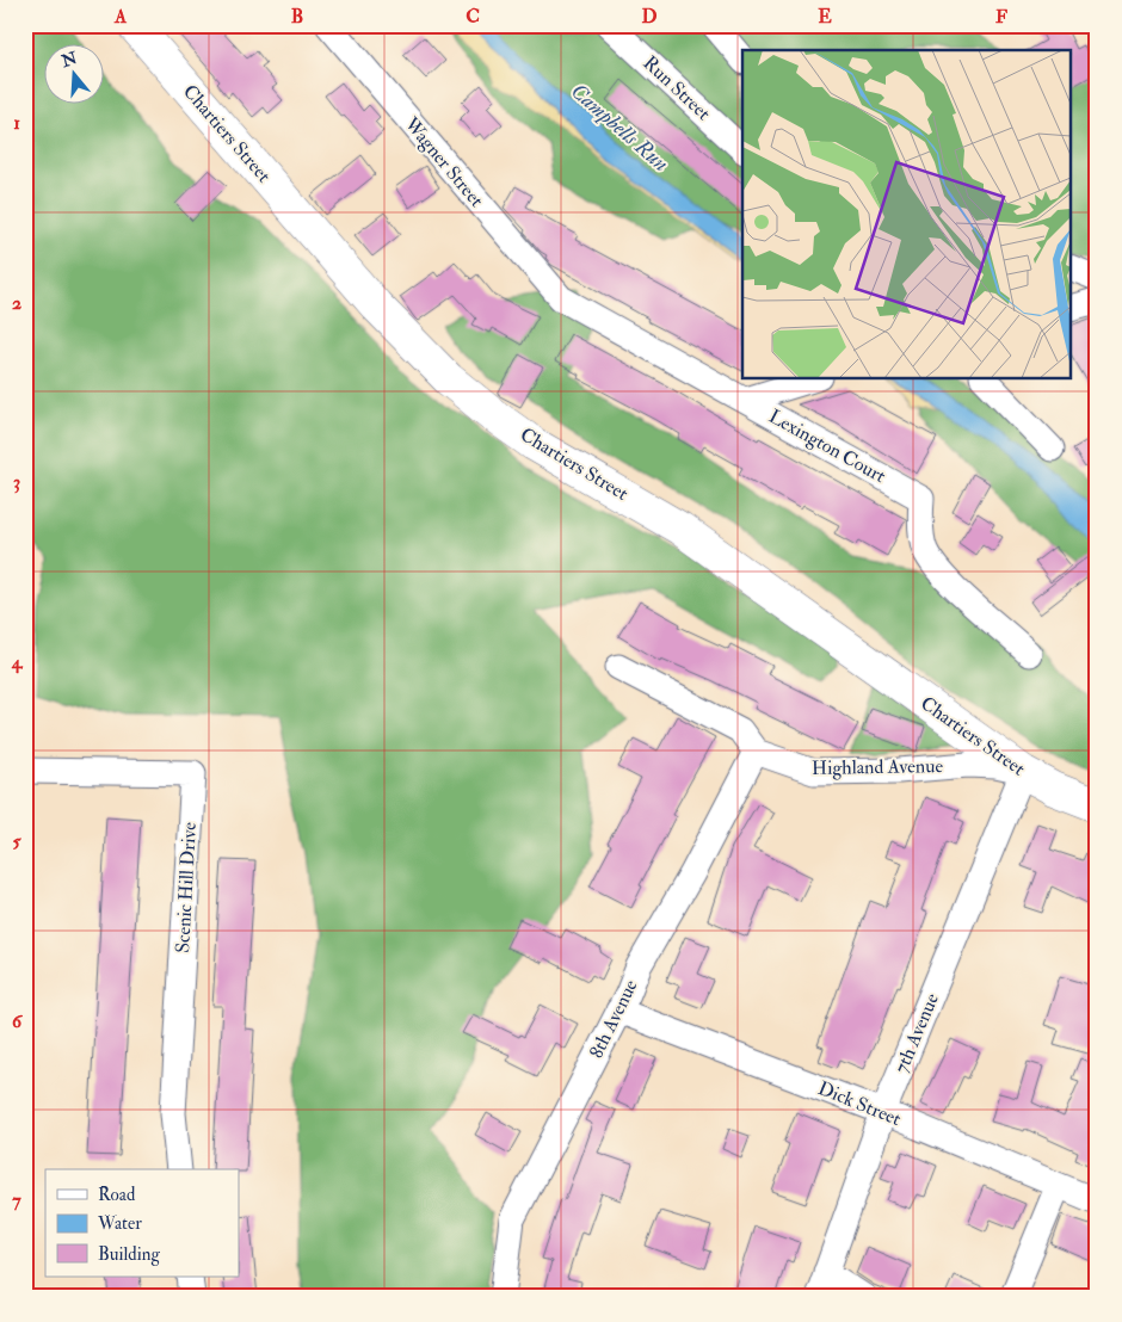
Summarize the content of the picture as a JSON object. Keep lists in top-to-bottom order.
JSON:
{
  "streets": {
    "main road": ["Chartiers Street"],
    "street": [
      "Run Street",
      "Wagner Street",
      "Lexington Court",
      "Highland Avenue",
      "Scenic Hill Drive",
      "8th Avenue",
      "7th Avenue",
      "Dick Street"
    ]
  },
  "crossings": [
    ["Chartiers Street", "Highland Avenue"],
    ["Chartiers Street", "7th Avenue"],
    ["Wagner Street", "Lexington Court"],
    ["Highland Avenue", "8th Avenue"],
    ["Highland Avenue", "7th Avenue"],
    ["8th Avenue", "Dick Street"],
    ["7th Avenue", "Dick Street"]
  ],
  "water": ["Campbells Run"],
  "legend": ["Road", "Water", "Building"],
  "north": "top",
  "grid": {
    "columns": [
      "A",
      "B",
      "C",
      "D",
      "E",
      "F"
    ],
    "rows": [
      "1",
      "2",
      "3",
      "4",
      "5",
      "6",
      "7"
    ]
  }
}
